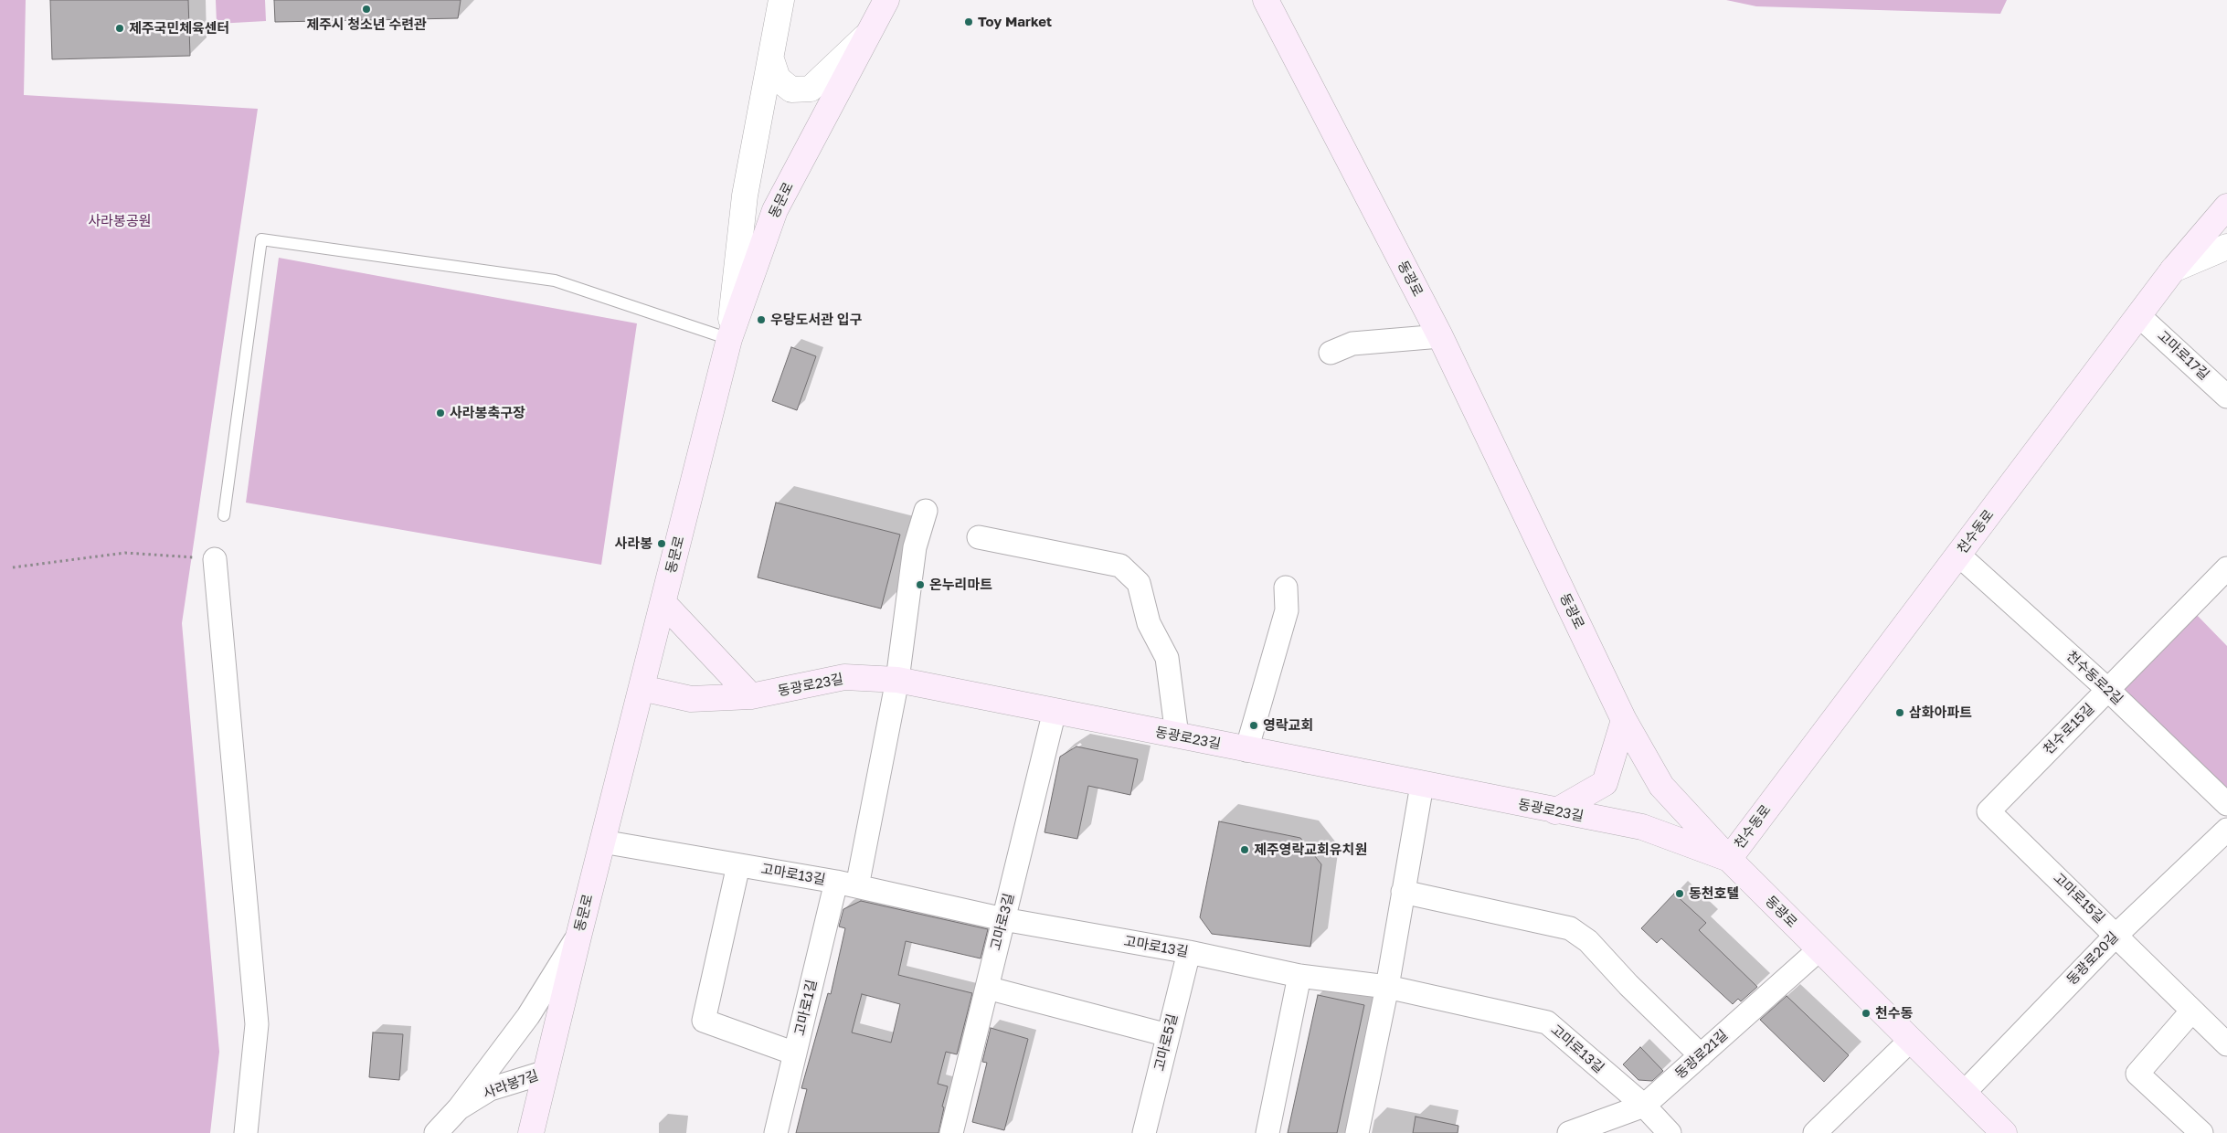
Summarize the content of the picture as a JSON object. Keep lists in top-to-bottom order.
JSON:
{
  "streets": {
    "main road": [
      "동문로",
      "동광로",
      "천수동로",
      "동광로23길"
    ],
    "street": [
      "고마로17길",
      "천수동로2길",
      "천수로15길",
      "고마로13길",
      "고마로15길",
      "고마로3길",
      "동광로20길",
      "고마로1길",
      "고마로5길",
      "동광로21길",
      "사라봉7길"
    ]
  },
  "crossings": [
    ["동문로", "동광로23길"],
    ["동문로", "고마로13길"],
    ["동문로", "사라봉7길"],
    ["동광로", "천수동로"],
    ["동광로", "동광로23길"],
    ["동광로", "동광로20길"],
    ["동광로", "동광로21길"],
    ["고마로17길", "천수동로"],
    ["천수동로", "천수동로2길"],
    ["천수동로", "동광로23길"],
    ["천수동로2길", "천수로15길"],
    ["동광로23길", "고마로3길"],
    ["동광로23길", "고마로1길"],
    ["천수로15길", "고마로15길"],
    ["고마로13길", "고마로3길"],
    ["고마로13길", "고마로1길"],
    ["고마로13길", "고마로5길"],
    ["고마로13길", "동광로21길"],
    ["고마로15길", "동광로20길"]
  ],
  "parks": ["사라봉공원"],
  "places": [
    "제주시 청소년 수련관",
    "Toy Market",
    "제주국민체육센터",
    "우당도서관 입구",
    "사라봉축구장",
    "사라봉",
    "온누리마트",
    "삼화아파트",
    "영락교회",
    "제주영락교회유치원",
    "동천호텔",
    "천수동"
  ]
}
